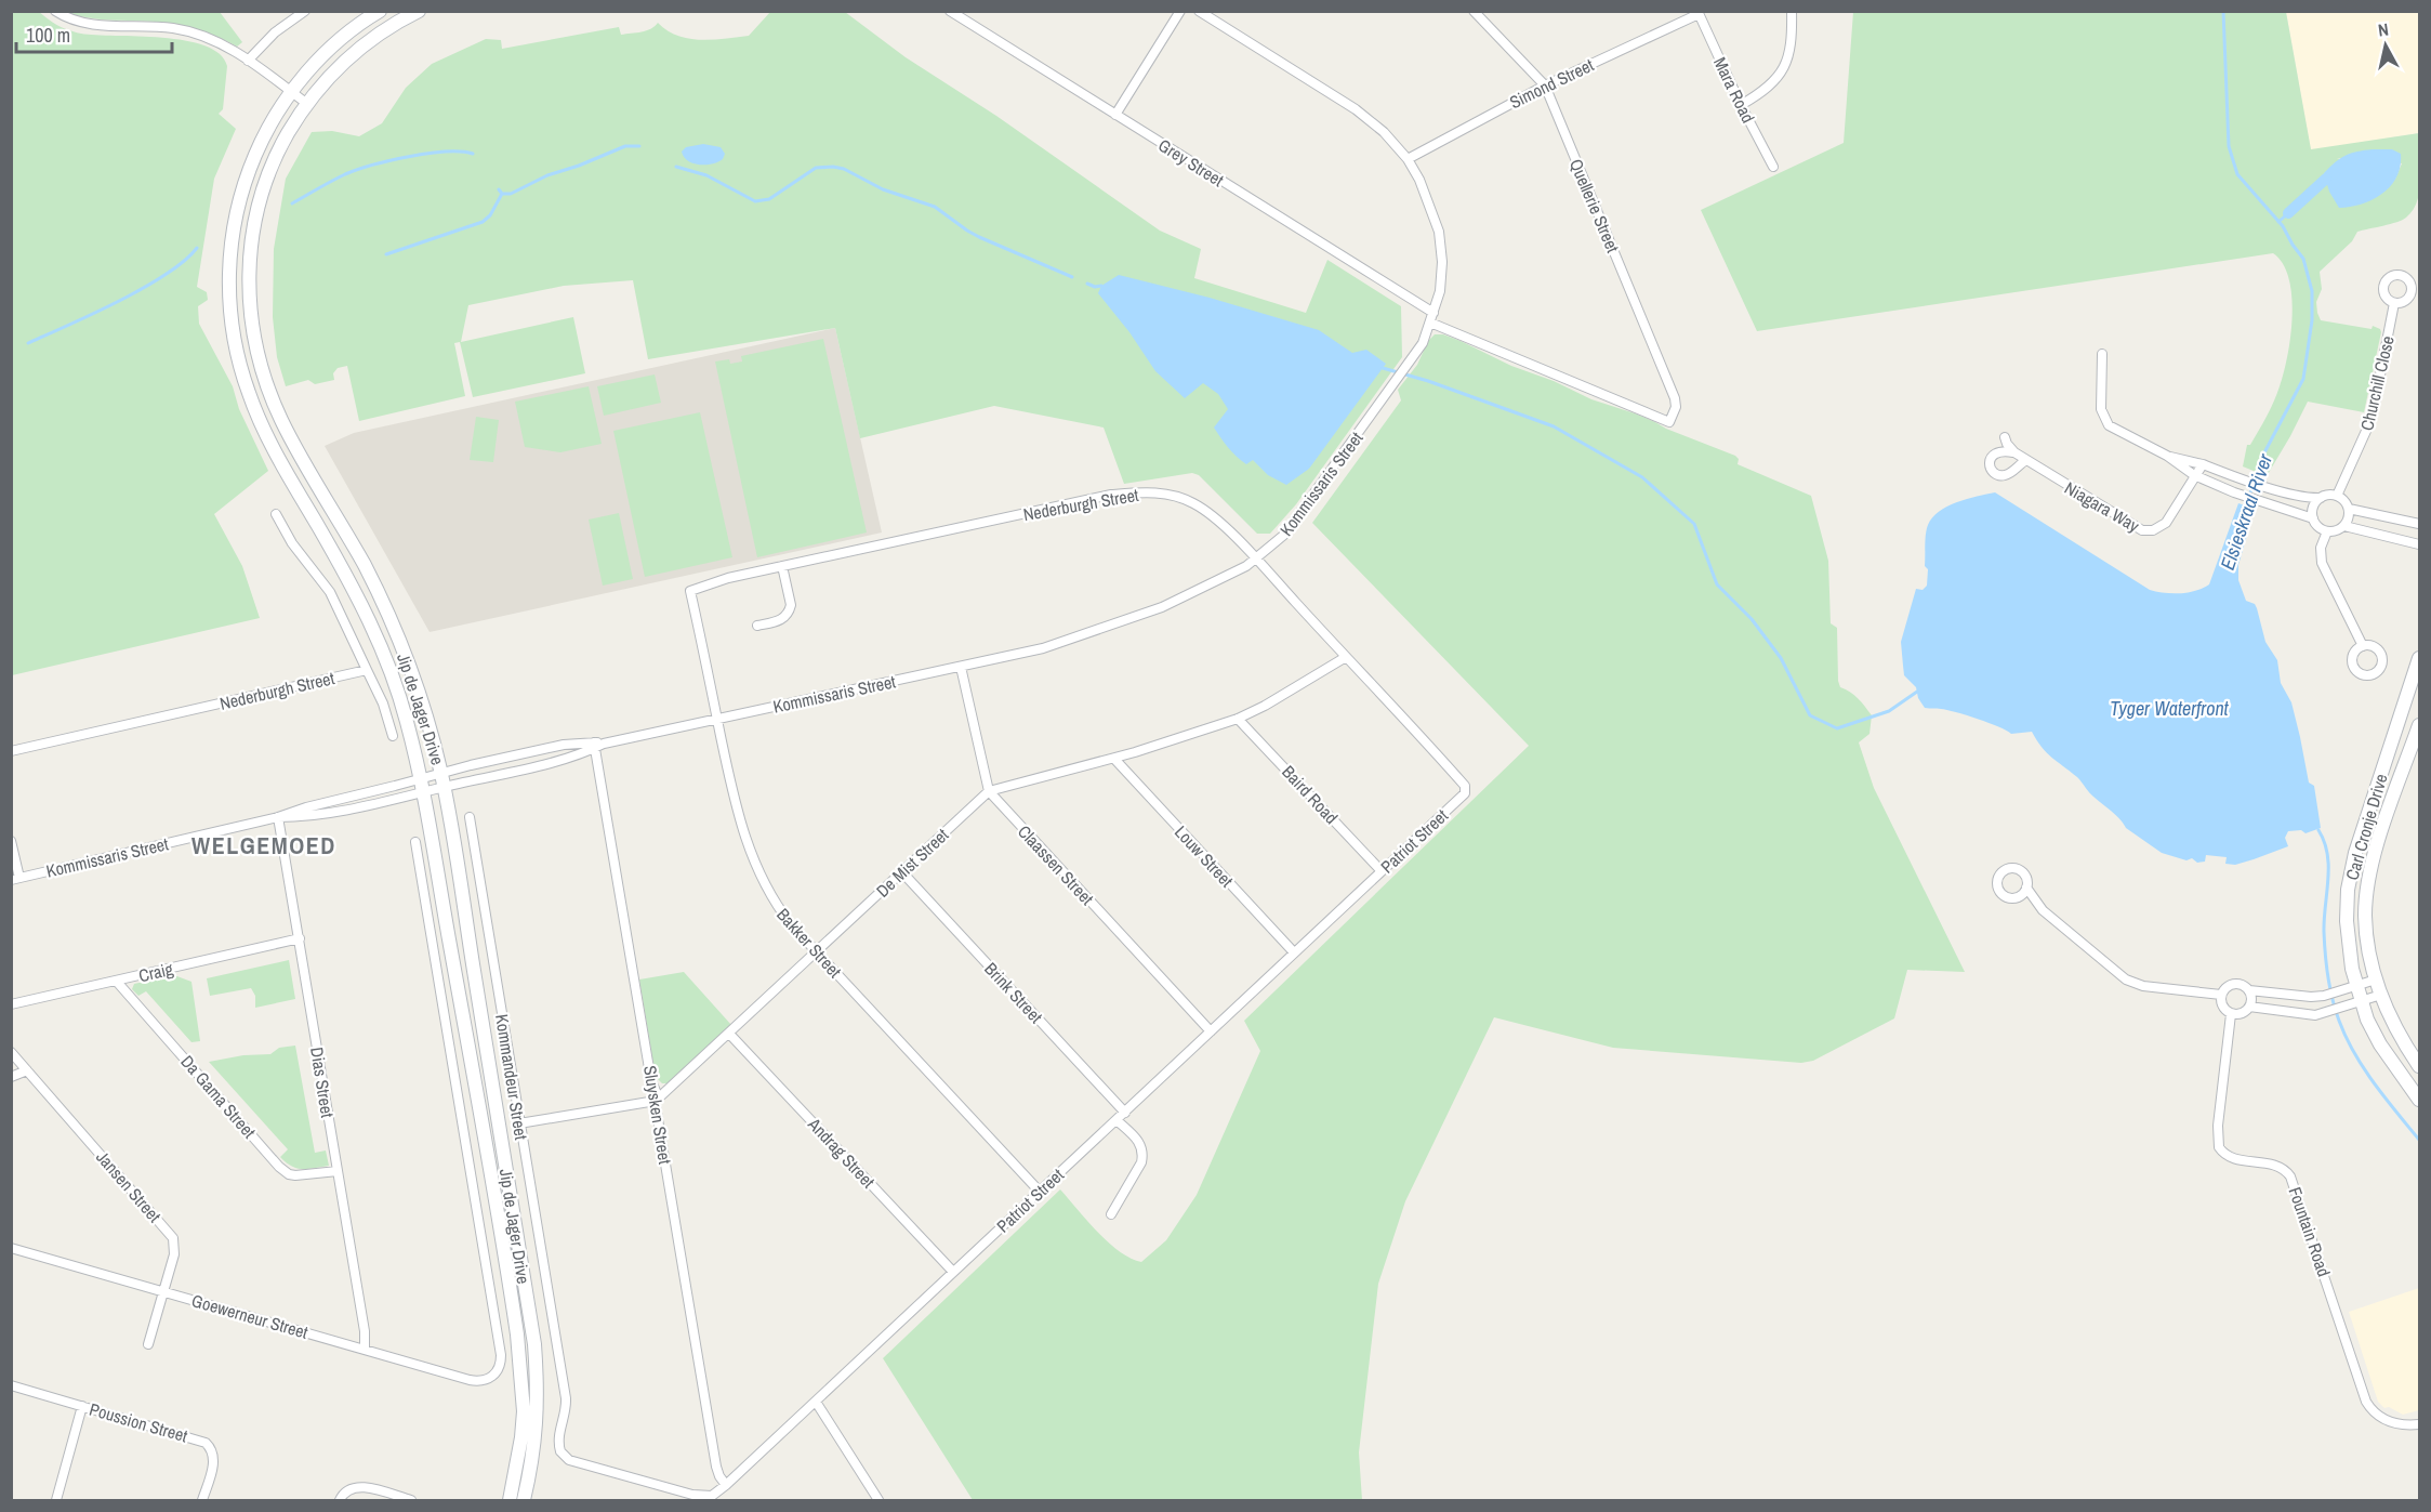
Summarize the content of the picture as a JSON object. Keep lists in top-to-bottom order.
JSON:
{
  "streets": {
    "main road": ["Jip de Jager Drive", "Carl Cronje Drive"],
    "street": [
      "Simond Street",
      "Mara Road",
      "Grey Street",
      "Quellerie Street",
      "Churchill Close",
      "Kommissaris Street",
      "Nederburgh Street",
      "Niagara Way",
      "Baird Road",
      "Patriot Street",
      "Louw Street",
      "De Mist Street",
      "Claassen Street",
      "Bakker Street",
      "Craig",
      "Brink Street",
      "Kommandeur Street",
      "Dias Street",
      "Da Gama Street",
      "Sluysken Street",
      "Andrag Street",
      "Jansen Street",
      "Fountain Road",
      "Goewerneur Street",
      "Poussion Street"
    ]
  },
  "crossings": [
    ["Simond Street", "Mara Road"],
    ["Simond Street", "Quellerie Street"],
    ["Simond Street", "Kommissaris Street"],
    ["Grey Street", "Quellerie Street"],
    ["Grey Street", "Kommissaris Street"],
    ["Kommissaris Street", "Nederburgh Street"],
    ["Kommissaris Street", "Jip de Jager Drive"],
    ["Kommissaris Street", "Claassen Street"],
    ["Kommissaris Street", "Bakker Street"],
    ["Kommissaris Street", "Dias Street"],
    ["Kommissaris Street", "Sluysken Street"],
    ["Nederburgh Street", "Patriot Street"],
    ["Nederburgh Street", "De Mist Street"],
    ["Nederburgh Street", "Bakker Street"],
    ["Baird Road", "Patriot Street"],
    ["Baird Road", "De Mist Street"],
    ["Patriot Street", "Louw Street"],
    ["Patriot Street", "Claassen Street"],
    ["Patriot Street", "Bakker Street"],
    ["Patriot Street", "Brink Street"],
    ["Patriot Street", "Kommandeur Street"],
    ["Patriot Street", "Sluysken Street"],
    ["Patriot Street", "Andrag Street"],
    ["Louw Street", "De Mist Street"],
    ["De Mist Street", "Claassen Street"],
    ["De Mist Street", "Bakker Street"],
    ["De Mist Street", "Brink Street"],
    ["De Mist Street", "Sluysken Street"],
    ["De Mist Street", "Andrag Street"],
    ["Craig", "Dias Street"],
    ["Craig", "Da Gama Street"],
    ["Dias Street", "Da Gama Street"],
    ["Dias Street", "Goewerneur Street"],
    ["Jansen Street", "Goewerneur Street"]
  ],
  "districts": ["WELGEMOED"],
  "water": ["Elsieskraal River", "Tyger Waterfront"],
  "scale_bar": "100 m",
  "north": "top"
}
